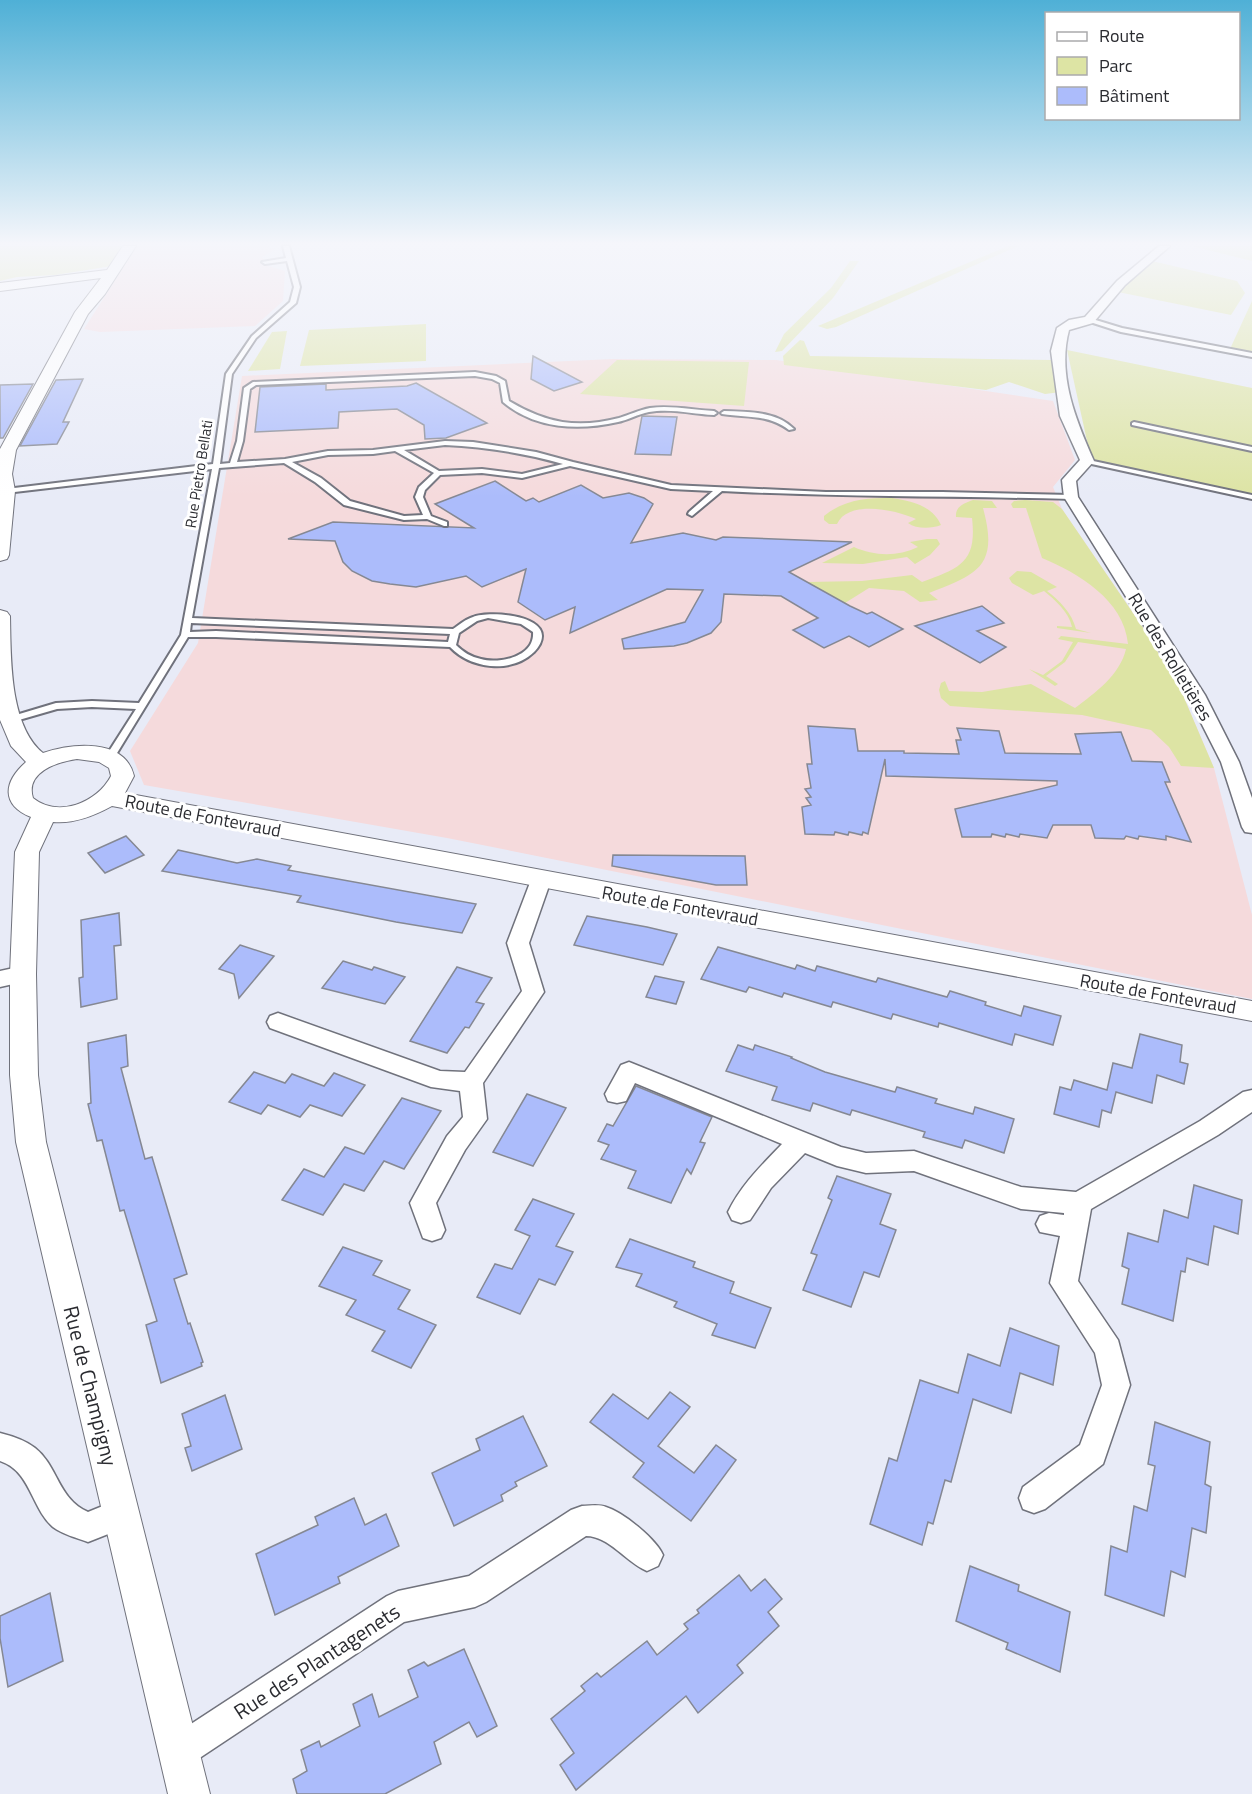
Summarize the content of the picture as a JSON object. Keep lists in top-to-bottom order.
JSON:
{
  "streets": {
    "street": [
      "Rue des Rolletières",
      "Route de Fontevraud",
      "Rue de Champigny",
      "Rue des Plantagenets"
    ],
    "lane": ["Rue Pietro Bellati"]
  },
  "crossings": [
    ["Rue Pietro Bellati", "Route de Fontevraud"],
    ["Rue Pietro Bellati", "Rue de Champigny"],
    ["Route de Fontevraud", "Rue de Champigny"],
    ["Rue de Champigny", "Rue des Plantagenets"]
  ],
  "legend": ["Route", "Parc", "Bâtiment"]
}
